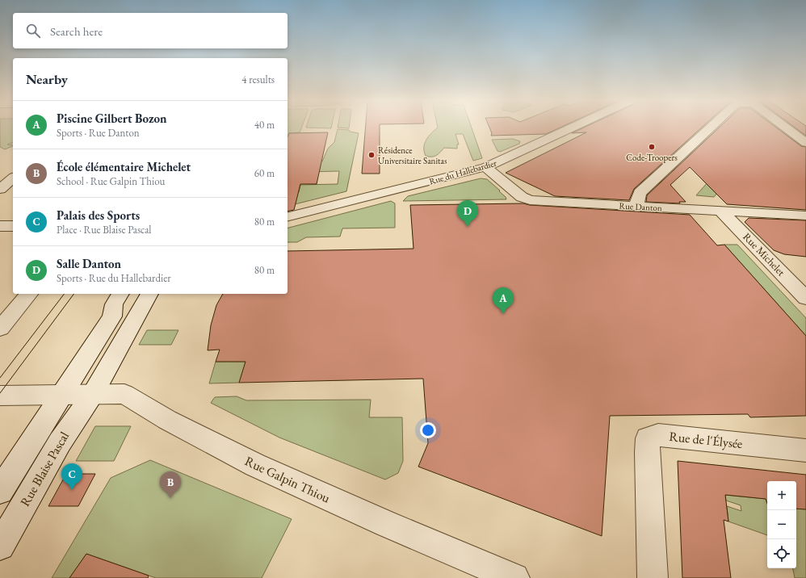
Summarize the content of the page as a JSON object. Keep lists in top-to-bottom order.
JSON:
{
  "streets": {
    "street": [
      "Rue du Hallebardier",
      "Rue Danton",
      "Rue Michelet",
      "Rue de l'Élysée",
      "Rue Blaise Pascal",
      "Rue Galpin Thiou"
    ]
  },
  "crossings": [
    ["Rue du Hallebardier", "Rue Danton"],
    ["Rue Danton", "Rue Michelet"],
    ["Rue Blaise Pascal", "Rue Galpin Thiou"]
  ],
  "places": ["Code-Troopers", "Résidence Universitaire Sanitas"],
  "page": {
    "search": "Search here",
    "heading": ["Nearby", "4 results"],
    "list": [
      {
        "mark": "A",
        "name": "Piscine Gilbert Bozon",
        "note": "Sports · Rue Danton",
        "value": "40 m"
      },
      {
        "mark": "B",
        "name": "École élémentaire Michelet",
        "note": "School · Rue Galpin Thiou",
        "value": "60 m"
      },
      {
        "mark": "C",
        "name": "Palais des Sports",
        "note": "Place · Rue Blaise Pascal",
        "value": "80 m"
      },
      {
        "mark": "D",
        "name": "Salle Danton",
        "note": "Sports · Rue du Hallebardier",
        "value": "80 m"
      }
    ],
    "pins": [
      "D",
      "A",
      "C",
      "B"
    ],
    "map_buttons": ["+", "−"]
  }
}
